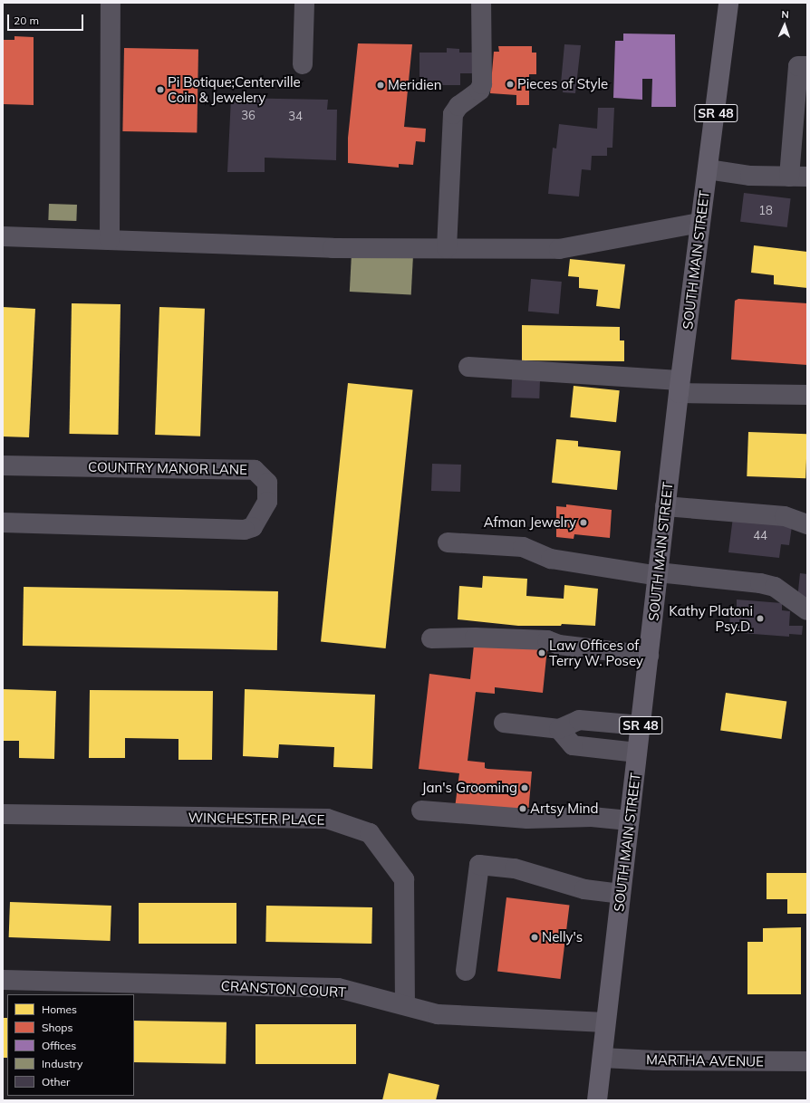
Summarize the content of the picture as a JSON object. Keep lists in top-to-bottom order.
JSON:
{
  "streets": {
    "main road": ["SR 48", "SOUTH MAIN STREET"],
    "street": [
      "COUNTRY MANOR LANE",
      "WINCHESTER PLACE",
      "CRANSTON COURT",
      "MARTHA AVENUE"
    ]
  },
  "crossings": [
    ["SOUTH MAIN STREET", "CRANSTON COURT"],
    ["SOUTH MAIN STREET", "MARTHA AVENUE"],
    ["WINCHESTER PLACE", "CRANSTON COURT"]
  ],
  "places": [
    "Pieces of Style",
    "Meridien",
    "Pi Botique;Centerville Coin & Jewelery",
    "Afman Jewelry",
    "Kathy Platoni Psy.D.",
    "Law Offices of Terry W. Posey",
    "Jan's Grooming",
    "Artsy Mind",
    "Nelly's"
  ],
  "house_numbers": [
    "36",
    "34",
    "18",
    "44"
  ],
  "legend": [
    "Homes",
    "Shops",
    "Offices",
    "Industry",
    "Other"
  ],
  "scale_bar": "20 m",
  "north": "top"
}
